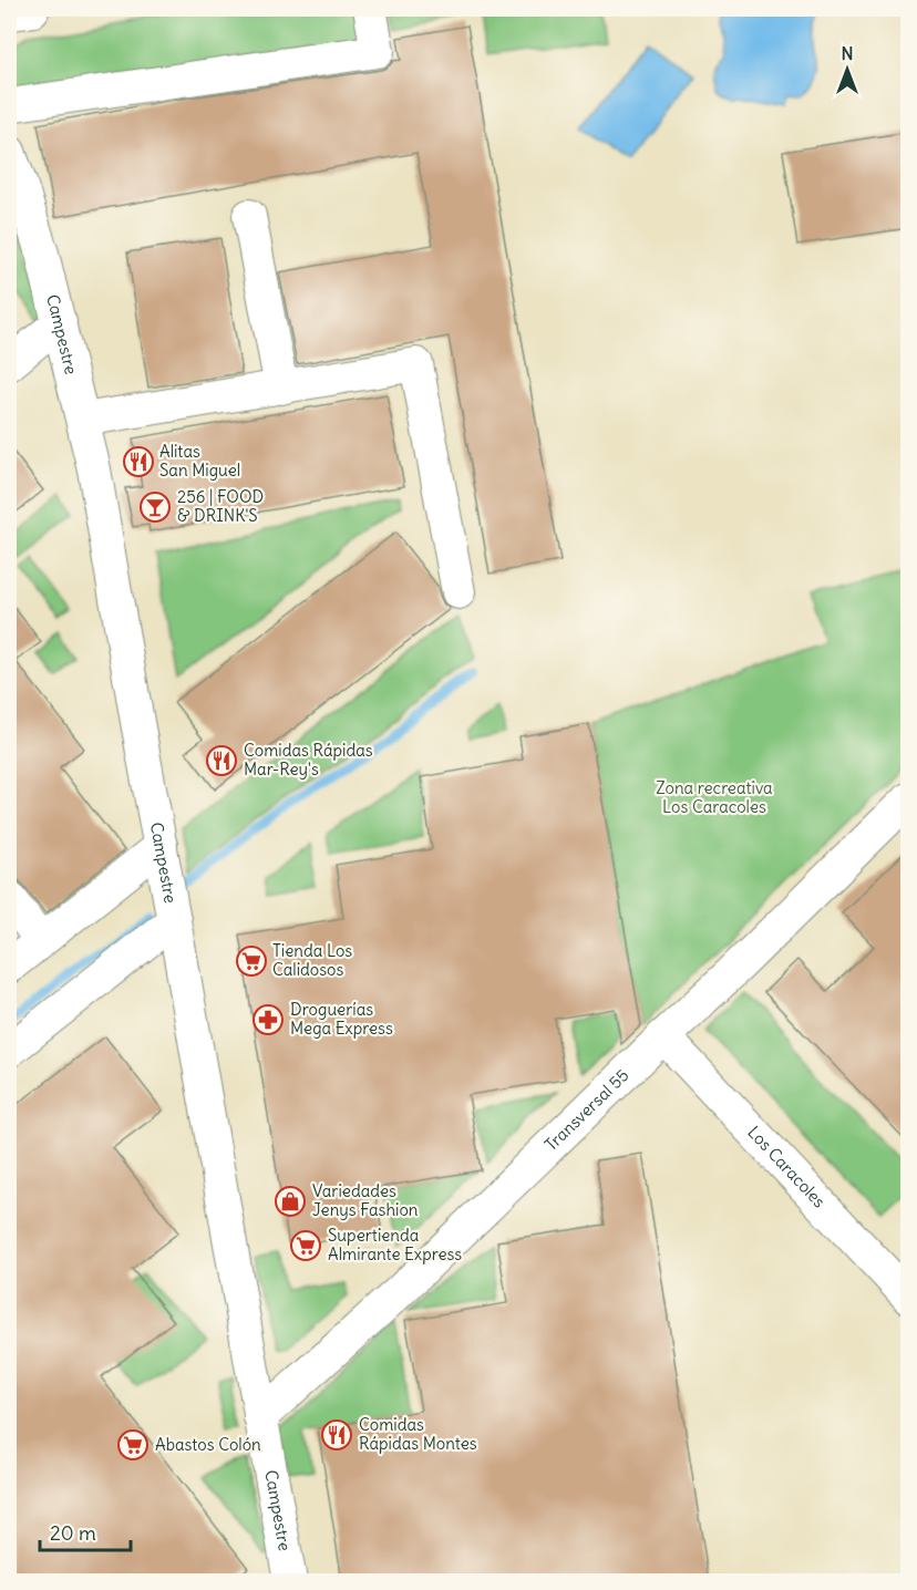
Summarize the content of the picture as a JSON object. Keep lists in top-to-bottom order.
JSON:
{
  "streets": {
    "street": ["Campestre", "Transversal 55", "Los Caracoles"]
  },
  "crossings": [
    ["Campestre", "Transversal 55"],
    ["Transversal 55", "Los Caracoles"]
  ],
  "parks": ["Zona recreativa Los Caracoles"],
  "places": {
    "restaurant": ["Alitas San Miguel", "Comidas Rápidas Mar-Rey's", "Comidas Rápidas Montes"],
    "bar": ["256 | FOOD & DRINK'S"],
    "supermarket": ["Tienda Los Calidosos", "Supertienda Almirante Express", "Abastos Colón"],
    "pharmacy": ["Droguerías Mega Express"],
    "shop": ["Variedades Jenys Fashion"]
  },
  "scale_bar": "20 m",
  "north": "top"
}
